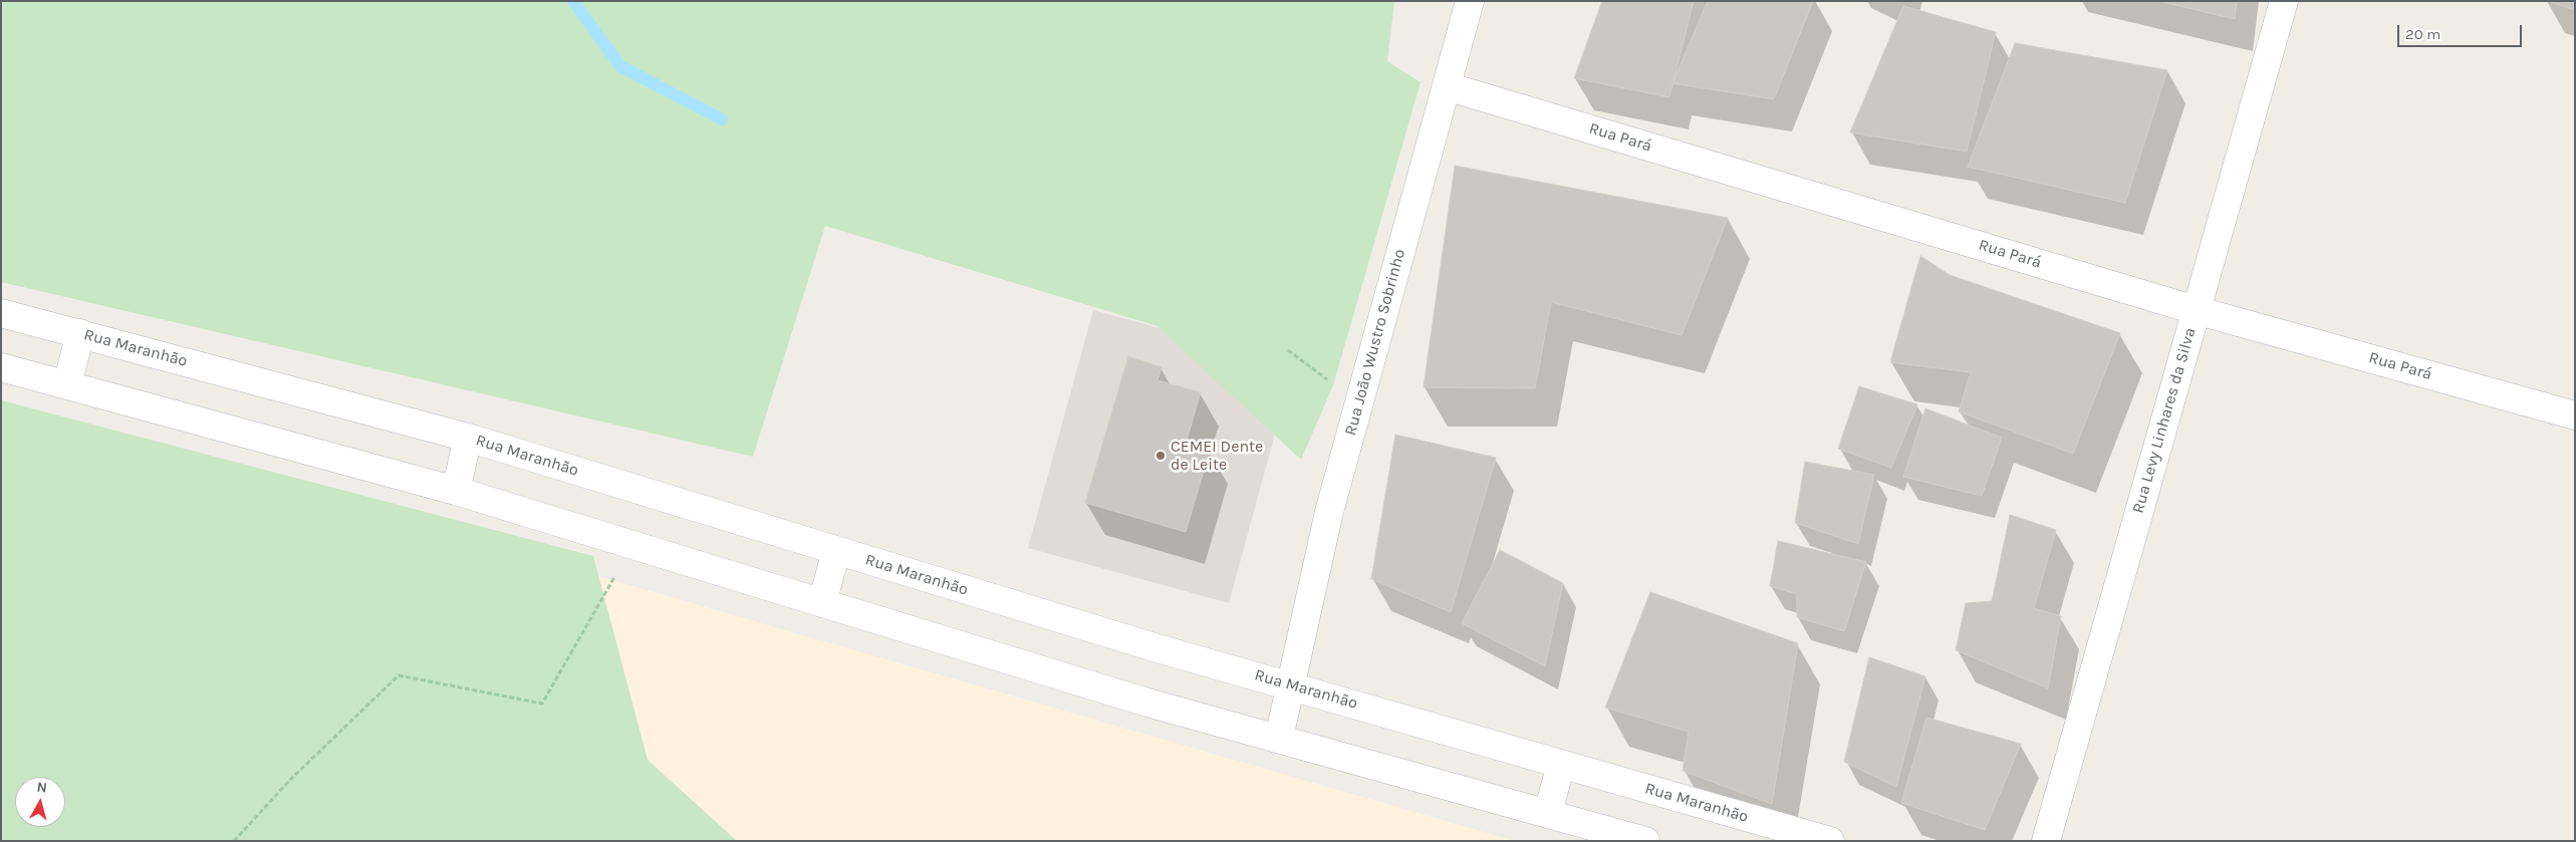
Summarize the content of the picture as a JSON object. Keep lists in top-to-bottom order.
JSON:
{
  "streets": {
    "street": [
      "Rua Pará",
      "Rua João Wustro Sobrinho",
      "Rua Maranhão",
      "Rua Levy Linhares da Silva"
    ]
  },
  "crossings": [
    ["Rua Pará", "Rua João Wustro Sobrinho"],
    ["Rua Pará", "Rua Levy Linhares da Silva"],
    ["Rua João Wustro Sobrinho", "Rua Maranhão"]
  ],
  "places": ["CEMEI Dente de Leite"],
  "scale_bar": "20 m",
  "north": "top"
}
